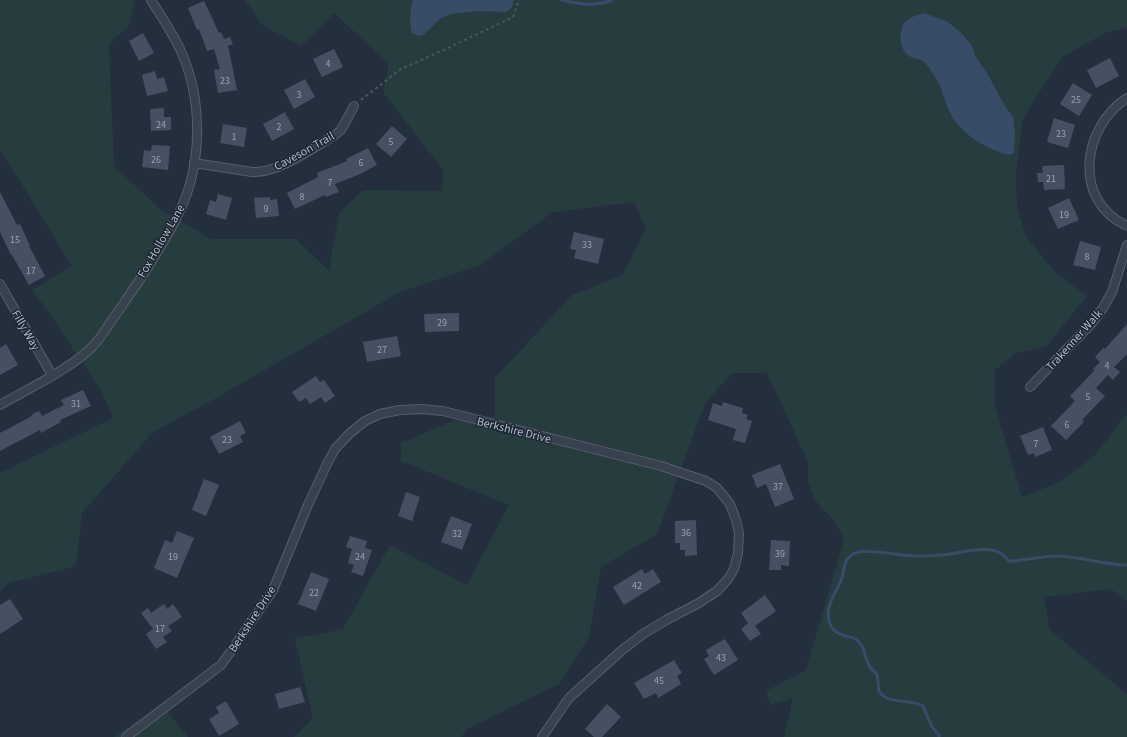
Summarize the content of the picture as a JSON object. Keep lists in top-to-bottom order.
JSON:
{
  "streets": {
    "street": [
      "Caveson Trail",
      "Fox Hollow Lane",
      "Filly Way",
      "Trakenner Walk",
      "Berkshire Drive"
    ]
  },
  "crossings": [
    ["Caveson Trail", "Fox Hollow Lane"],
    ["Fox Hollow Lane", "Filly Way"]
  ],
  "house_numbers": [
    "4",
    "23",
    "3",
    "25",
    "24",
    "2",
    "23",
    "1",
    "5",
    "26",
    "6",
    "21",
    "7",
    "8",
    "9",
    "19",
    "15",
    "33",
    "8",
    "17",
    "29",
    "27",
    "4",
    "5",
    "31",
    "6",
    "23",
    "7",
    "37",
    "36",
    "32",
    "39",
    "19",
    "24",
    "42",
    "22",
    "17",
    "43",
    "45"
  ]
}
